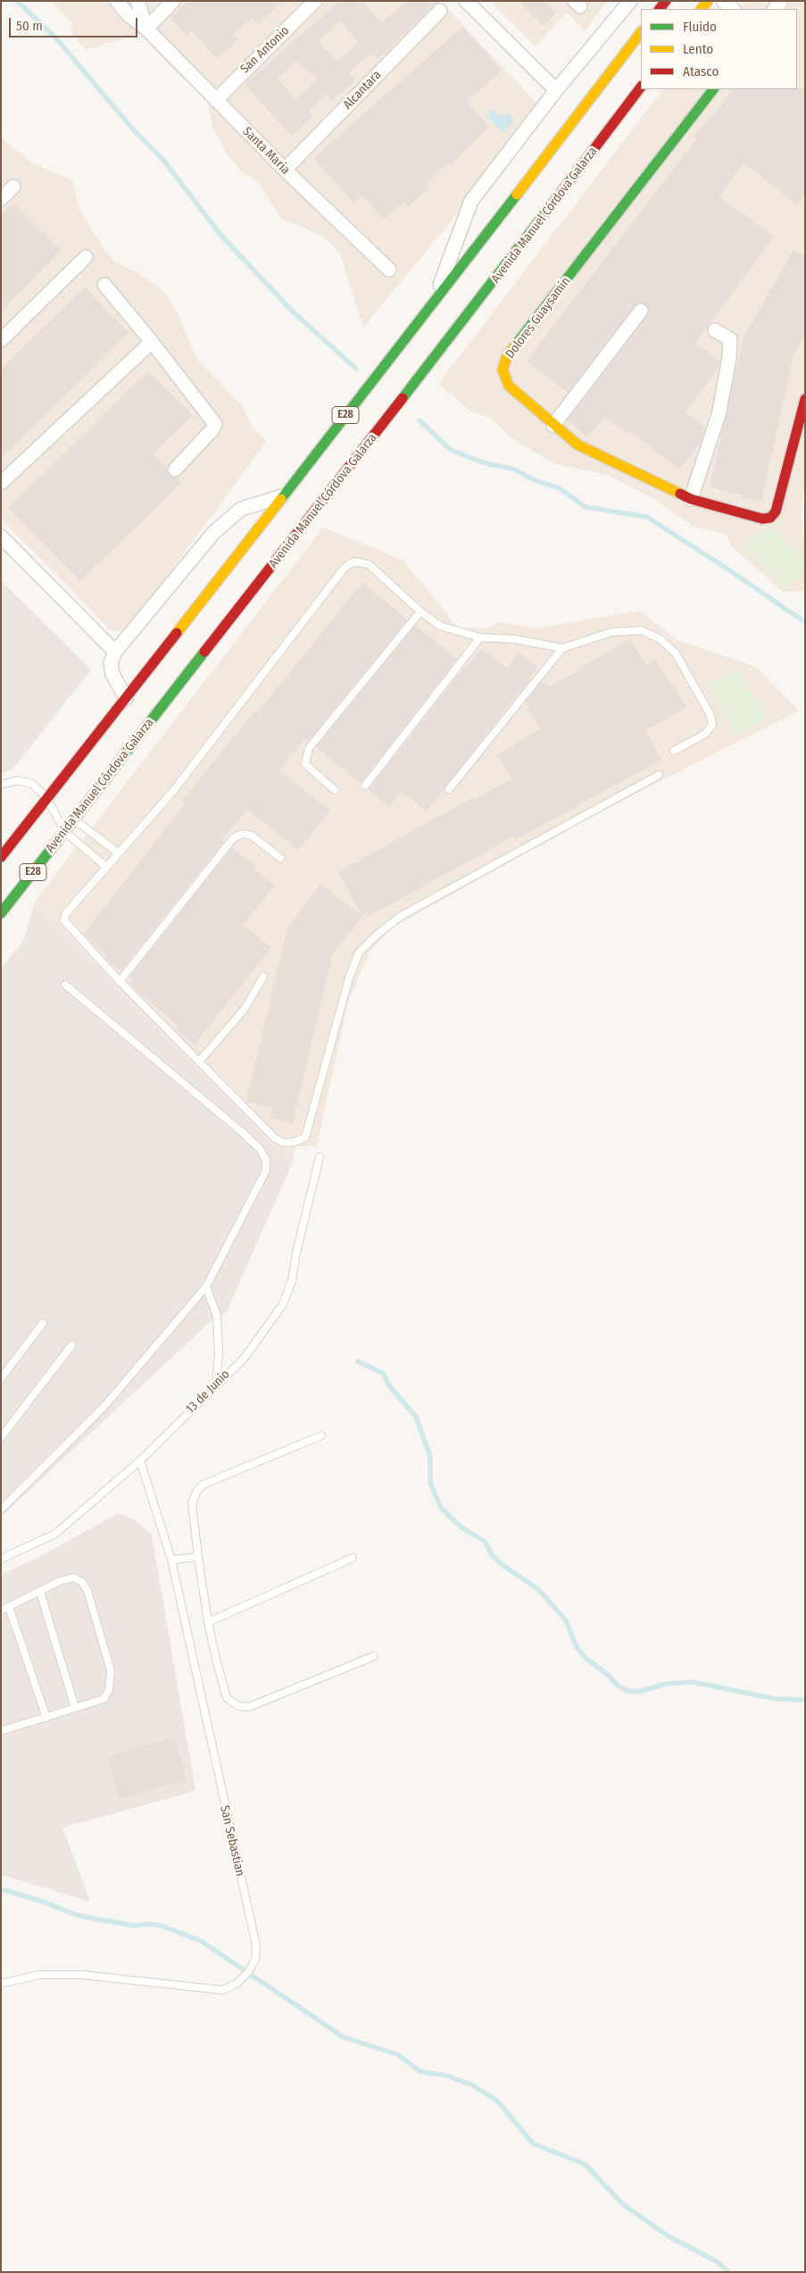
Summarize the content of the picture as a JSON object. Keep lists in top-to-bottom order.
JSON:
{
  "streets": {
    "main road": ["Avenida Manuel Córdova Galarza", "Dolores Guaysamín", "E28"],
    "street": ["San Antonio", "Alcantara", "Santa Maria"],
    "lane": ["13 de Junio", "San Sebastian"]
  },
  "crossings": [
    ["San Antonio", "Santa Maria"],
    ["Alcantara", "Santa Maria"],
    ["13 de Junio", "San Sebastian"]
  ],
  "legend": ["Fluido", "Lento", "Atasco"],
  "scale_bar": "50 m"
}
